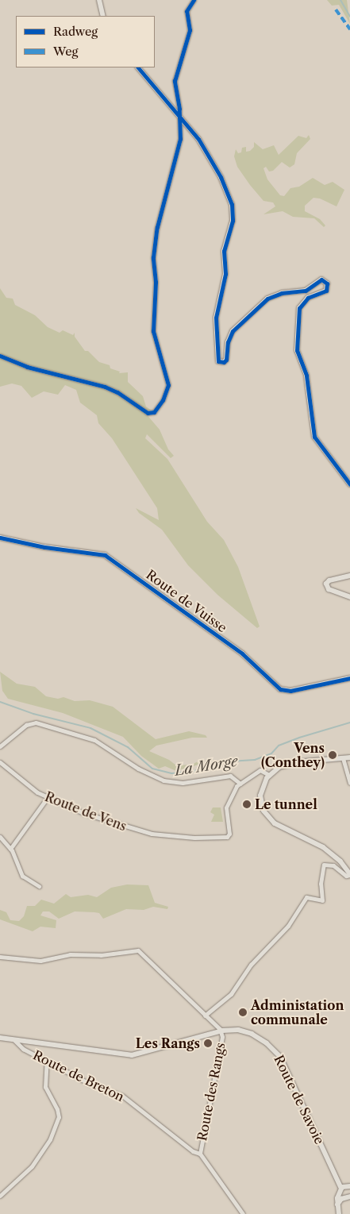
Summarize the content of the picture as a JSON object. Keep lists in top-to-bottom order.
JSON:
{
  "streets": {
    "street": [
      "Route de Vuisse",
      "Route de Vens",
      "Route de Breton",
      "Route des Rangs",
      "Route de Savoie"
    ]
  },
  "crossings": [
    ["Route de Breton", "Route des Rangs"],
    ["Route de Breton", "Route de Savoie"],
    ["Route des Rangs", "Route de Savoie"]
  ],
  "water": ["La Morge"],
  "places": [
    "Vens (Conthey)",
    "Le tunnel",
    "Administation communale",
    "Les Rangs"
  ],
  "legend": ["Radweg", "Weg"]
}
